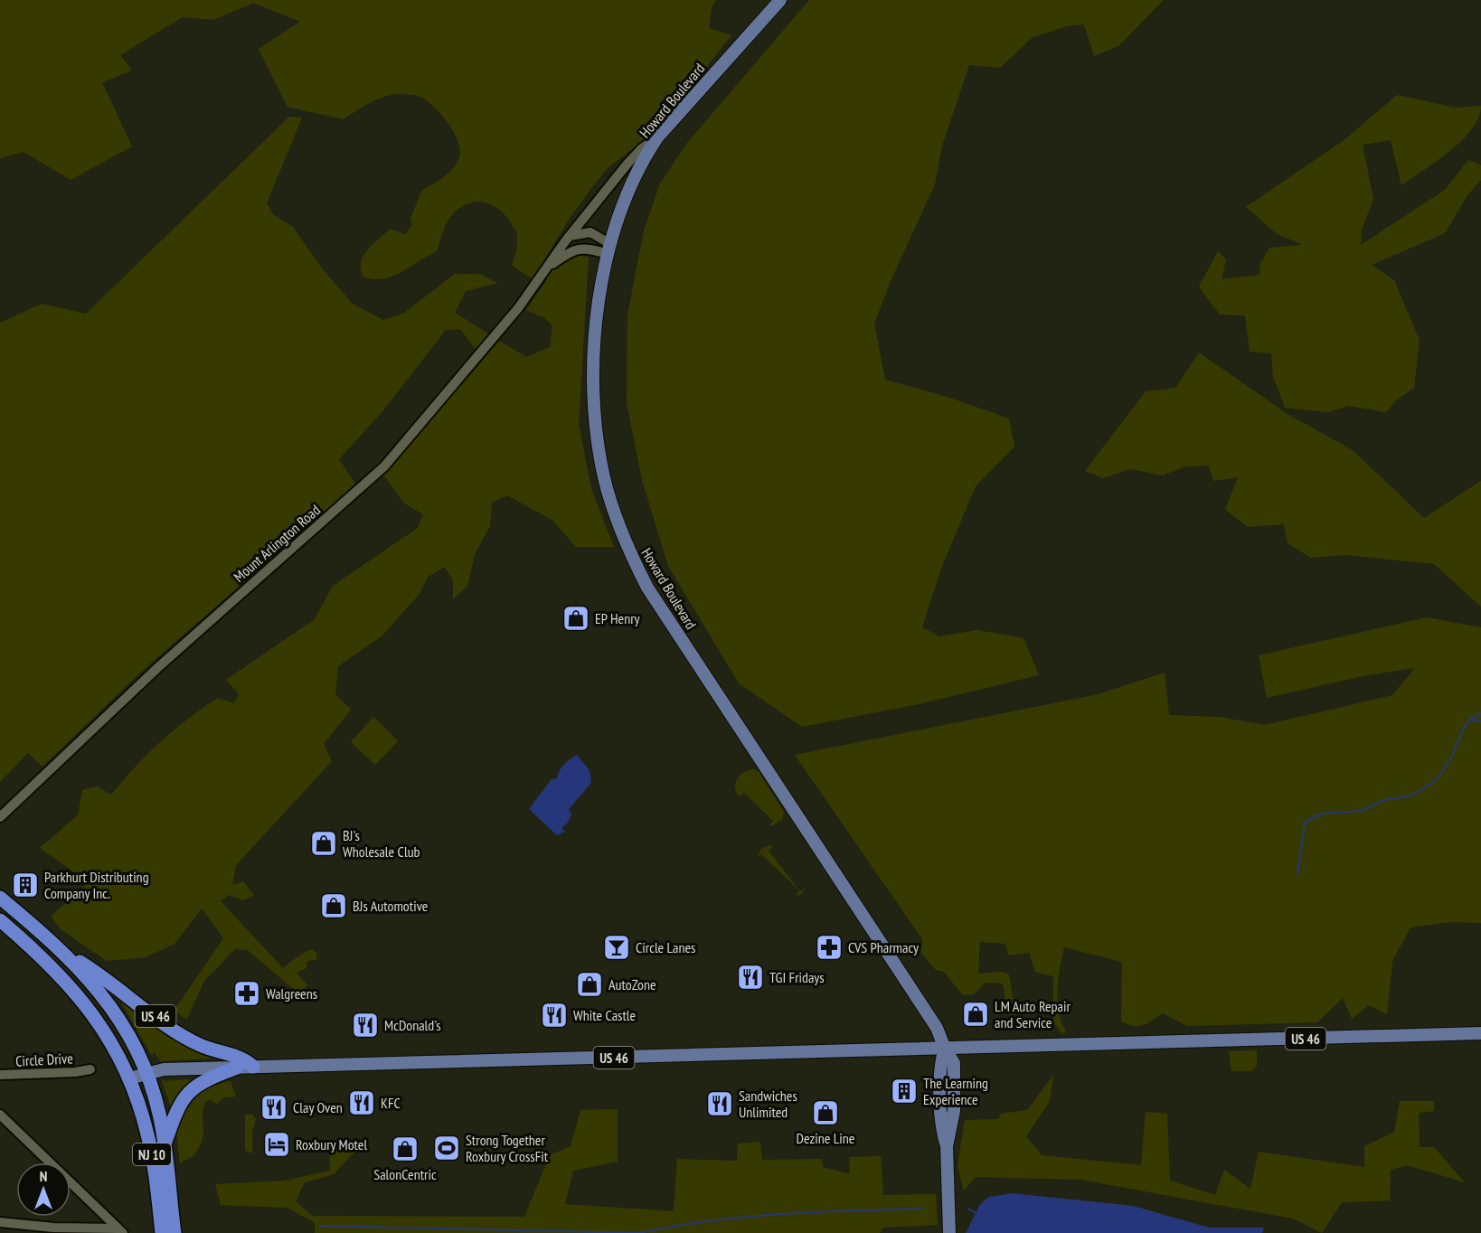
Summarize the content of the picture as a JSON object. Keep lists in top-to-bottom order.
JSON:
{
  "streets": {
    "highway": ["US 46", "NJ 10"],
    "main road": ["Howard Boulevard"],
    "street": ["Mount Arlington Road", "Circle Drive"]
  },
  "crossings": [
    ["Howard Boulevard", "Mount Arlington Road"],
    ["Howard Boulevard", "US 46"],
    ["US 46", "NJ 10"]
  ],
  "places": {
    "shop": [
      "EP Henry",
      "BJ's Wholesale Club",
      "BJs Automotive",
      "AutoZone",
      "LM Auto Repair and Service",
      "Dezine Line",
      "SalonCentric"
    ],
    "building": ["Parkhurt Distributing Company Inc.", "The Learning Experience"],
    "bar": ["Circle Lanes"],
    "pharmacy": ["CVS Pharmacy", "Walgreens"],
    "restaurant": [
      "TGI Fridays",
      "White Castle",
      "McDonald's",
      "KFC",
      "Sandwiches Unlimited",
      "Clay Oven"
    ],
    "hotel": ["Roxbury Motel"],
    "sports": ["Strong Together Roxbury CrossFit"]
  },
  "north": "top"
}
